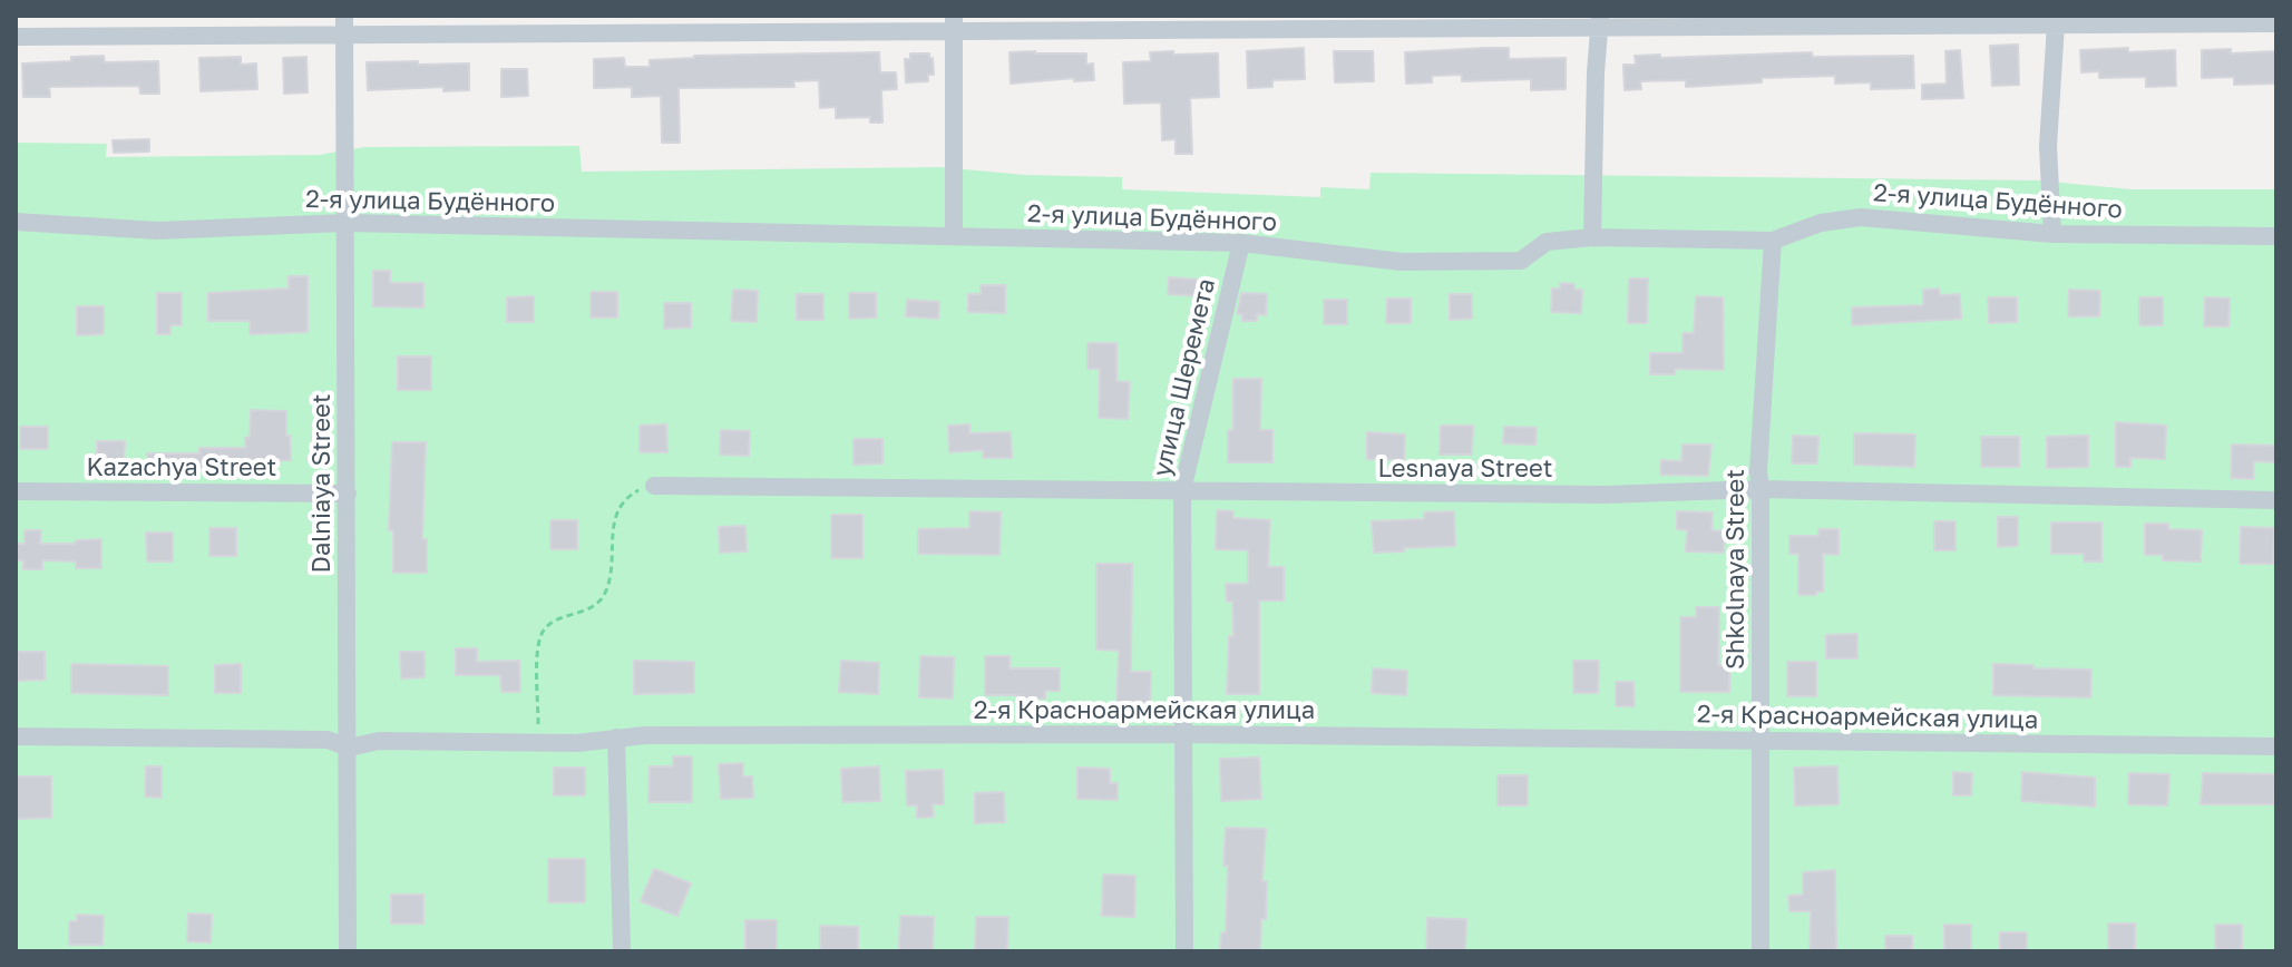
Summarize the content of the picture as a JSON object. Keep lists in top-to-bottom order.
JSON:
{
  "streets": {
    "street": [
      "2-я улица Будённого",
      "улица Шеремета",
      "Kazachya Street",
      "Lesnaya Street",
      "Dalniaya Street",
      "Shkolnaya Street",
      "2-я Красноармейская улица"
    ]
  },
  "crossings": [
    ["2-я улица Будённого", "улица Шеремета"],
    ["2-я улица Будённого", "Dalniaya Street"],
    ["2-я улица Будённого", "Shkolnaya Street"],
    ["улица Шеремета", "Lesnaya Street"],
    ["улица Шеремета", "2-я Красноармейская улица"],
    ["Kazachya Street", "Dalniaya Street"],
    ["Lesnaya Street", "Shkolnaya Street"],
    ["Dalniaya Street", "2-я Красноармейская улица"],
    ["Shkolnaya Street", "2-я Красноармейская улица"]
  ]
}
